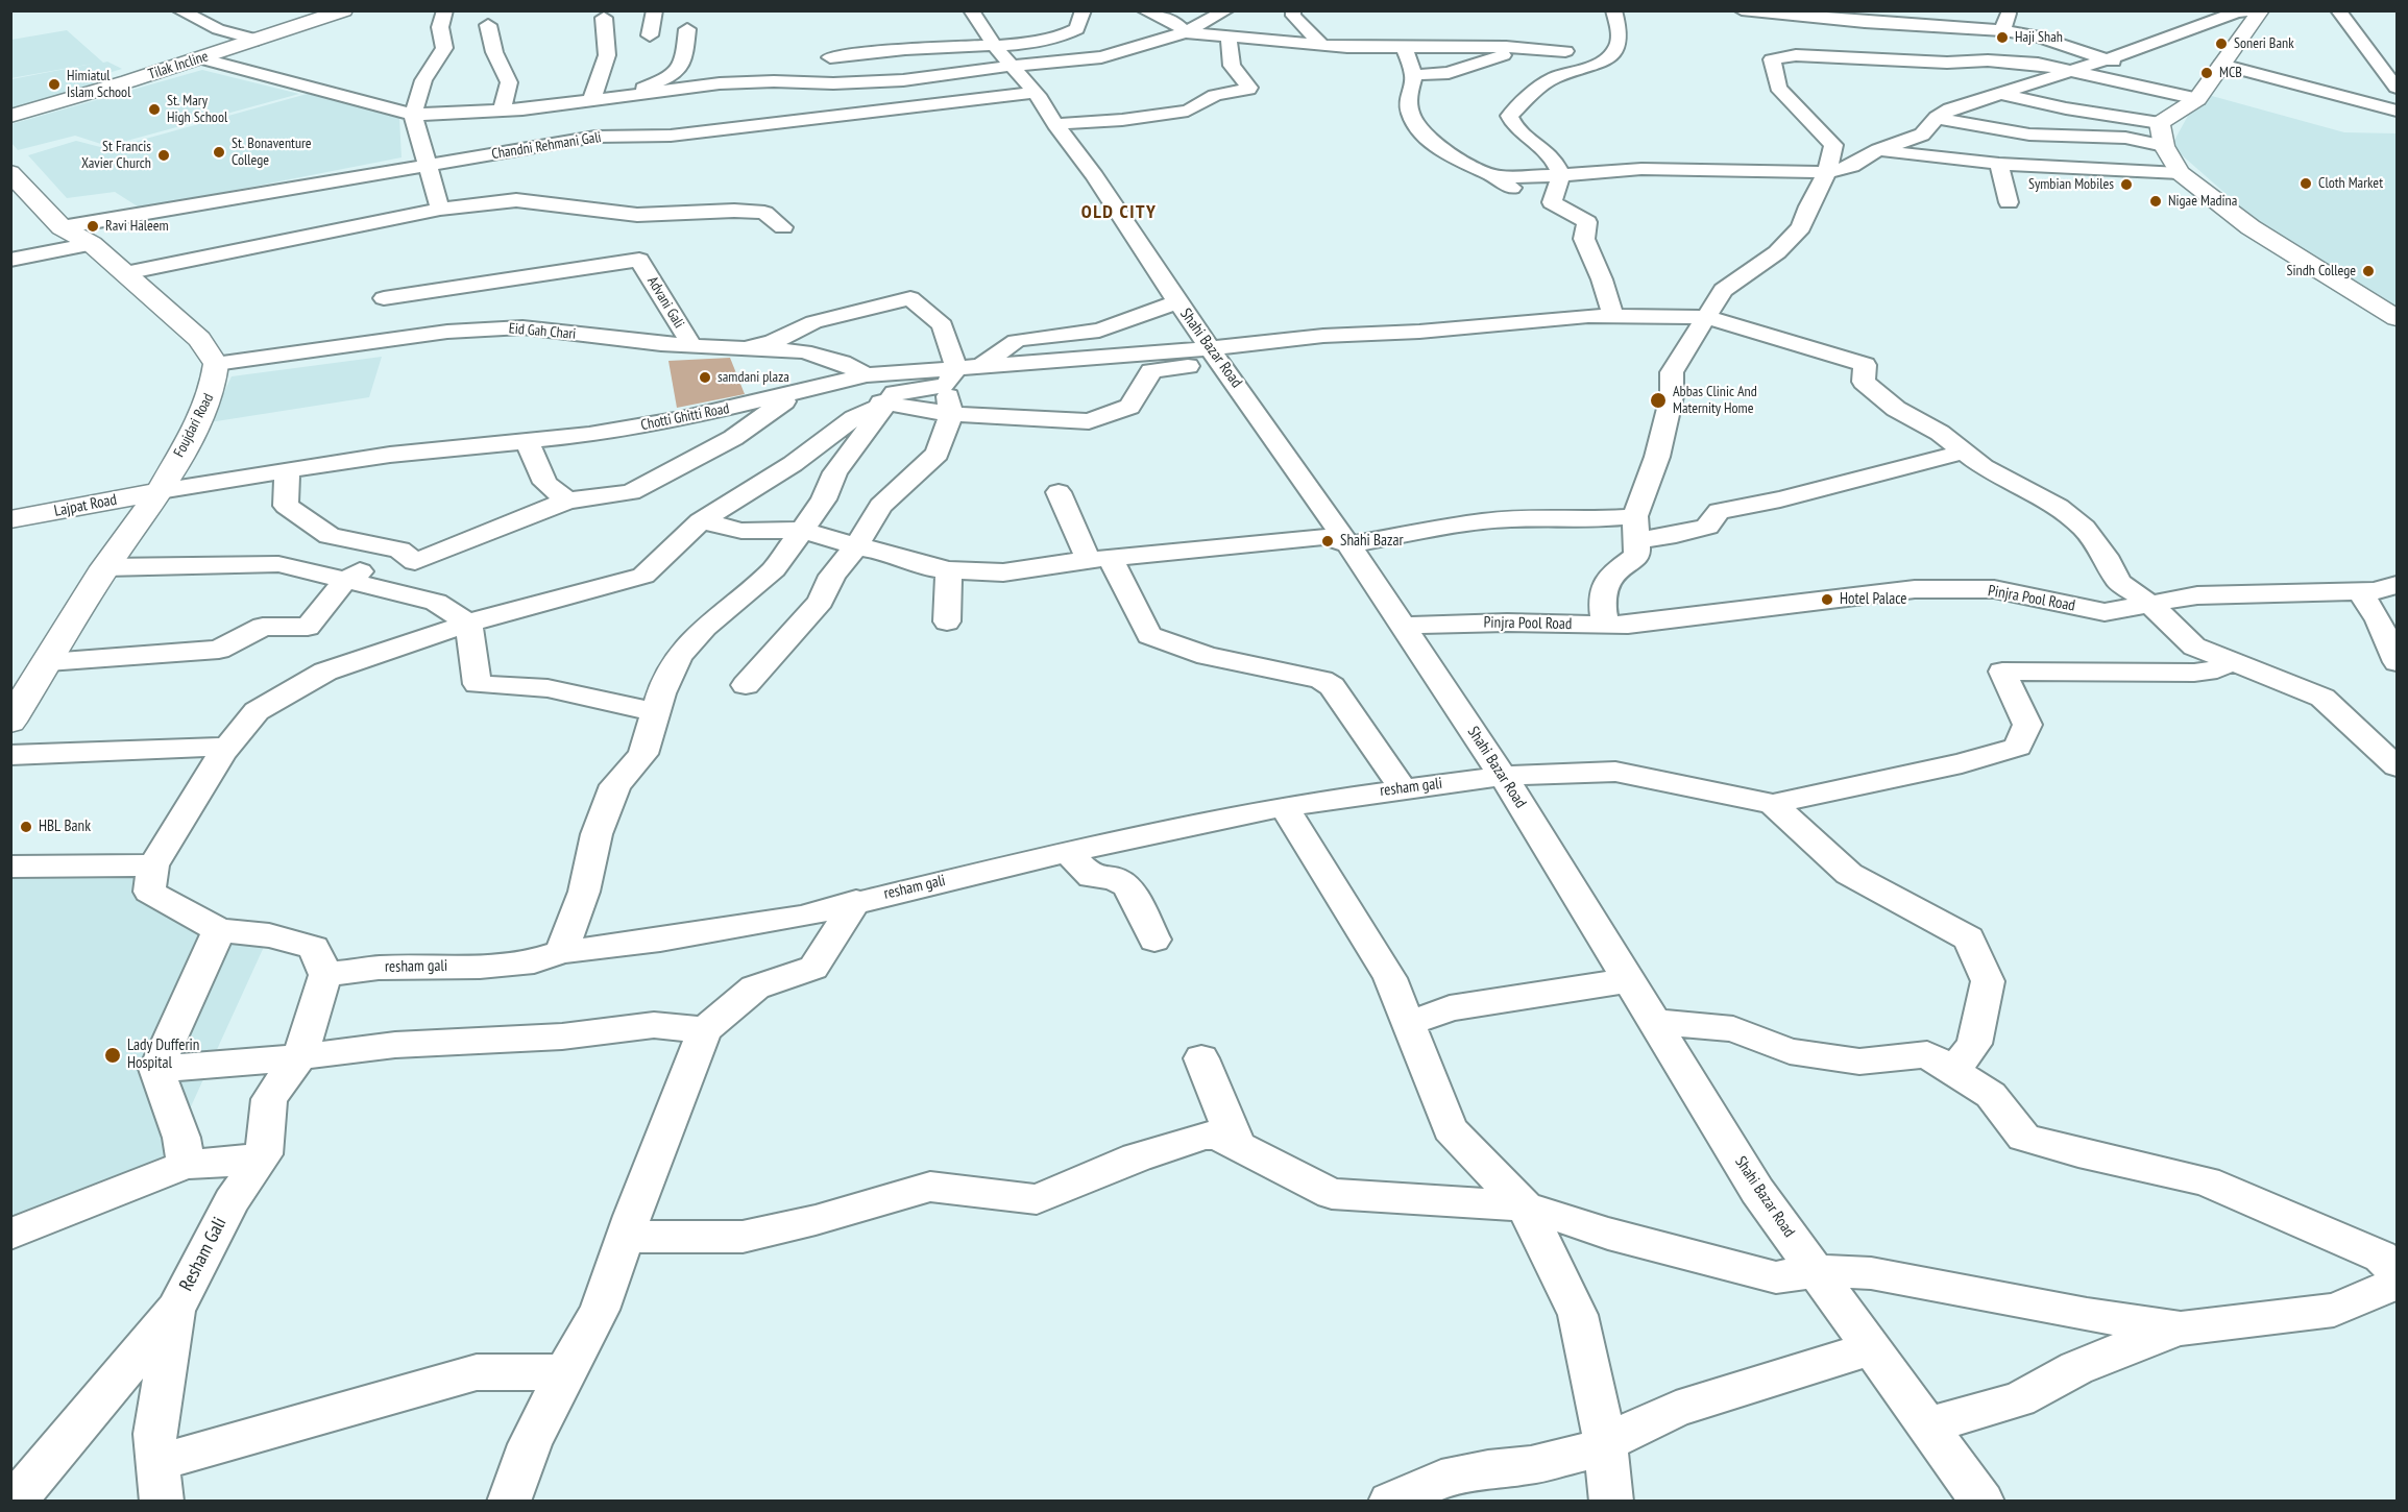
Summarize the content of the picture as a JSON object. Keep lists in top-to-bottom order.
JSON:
{
  "streets": {
    "street": [
      "Tilak Incline",
      "Chandni Rehmani Gali",
      "Advani Gali",
      "Eid Gah Chari",
      "Shahi Bazar Road",
      "Chotti Ghitti Road",
      "Foujdari Road",
      "Lajpat Road",
      "Pinjra Pool Road",
      "resham gali",
      "Resham Gali"
    ]
  },
  "crossings": [
    ["Chandni Rehmani Gali", "Shahi Bazar Road"],
    ["Advani Gali", "Eid Gah Chari"],
    ["Eid Gah Chari", "Chotti Ghitti Road"],
    ["Eid Gah Chari", "Foujdari Road"],
    ["Shahi Bazar Road", "Chotti Ghitti Road"],
    ["Shahi Bazar Road", "Pinjra Pool Road"],
    ["Shahi Bazar Road", "resham gali"],
    ["Chotti Ghitti Road", "Foujdari Road"],
    ["Chotti Ghitti Road", "Lajpat Road"],
    ["Foujdari Road", "Lajpat Road"],
    ["resham gali", "Resham Gali"]
  ],
  "districts": ["OLD CITY"],
  "places": [
    "Haji Shah",
    "Soneri Bank",
    "MCB",
    "Himiatul Islam School",
    "St. Mary High School",
    "St. Bonaventure College",
    "St Francis Xavier Church",
    "Cloth Market",
    "Symbian Mobiles",
    "Nigae Madina",
    "Ravi Haleem",
    "Sindh College",
    "samdani plaza",
    "Abbas Clinic And Maternity Home",
    "Shahi Bazar",
    "Hotel Palace",
    "HBL Bank",
    "Lady Dufferin Hospital"
  ]
}
